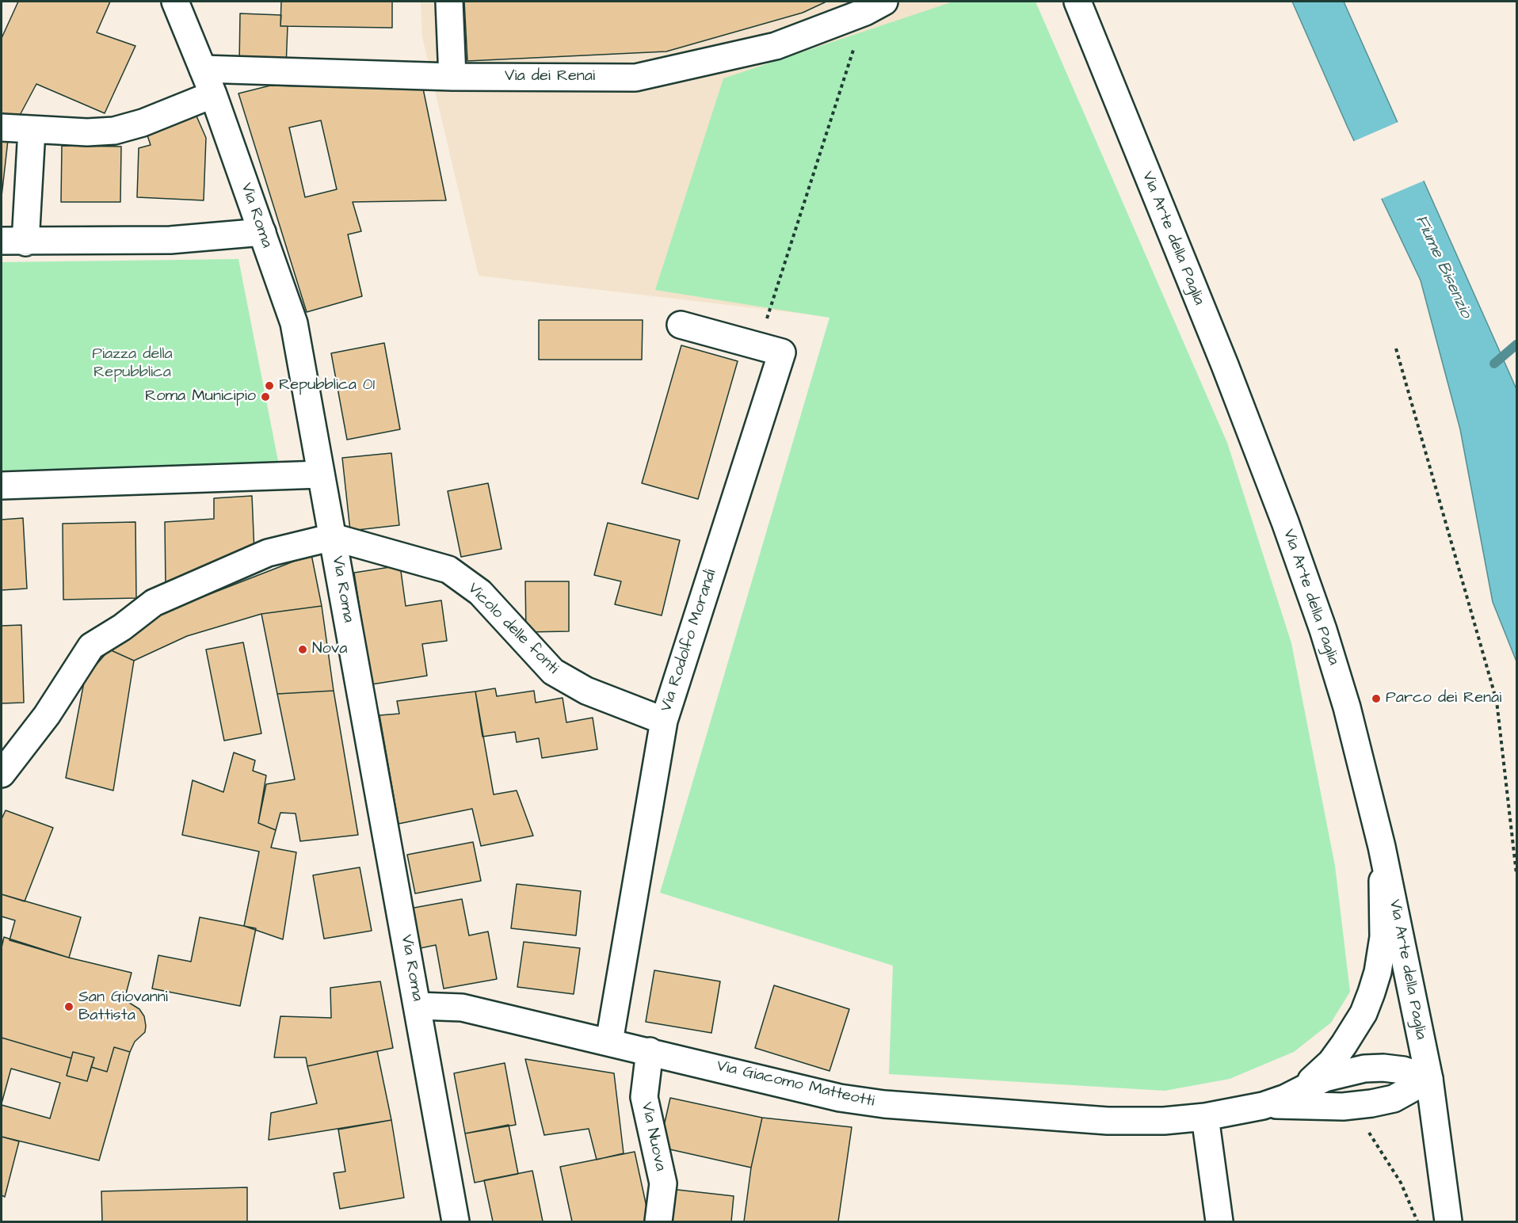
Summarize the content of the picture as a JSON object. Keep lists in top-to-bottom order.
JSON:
{
  "streets": {
    "street": [
      "Via dei Renai",
      "Via Roma",
      "Via Arte della Paglia",
      "Vicolo delle fonti",
      "Via Rodolfo Morandi",
      "Via Giacomo Matteotti",
      "Via Nuova"
    ]
  },
  "crossings": [
    ["Via dei Renai", "Via Roma"],
    ["Via Roma", "Vicolo delle fonti"],
    ["Via Roma", "Via Giacomo Matteotti"],
    ["Via Arte della Paglia", "Via Giacomo Matteotti"],
    ["Vicolo delle fonti", "Via Rodolfo Morandi"],
    ["Via Rodolfo Morandi", "Via Giacomo Matteotti"],
    ["Via Giacomo Matteotti", "Via Nuova"]
  ],
  "water": ["Fiume Bisenzio"],
  "parks": ["Piazza della Repubblica"],
  "places": [
    "Repubblica 01",
    "Roma Municipio",
    "Nova",
    "Parco dei Renai",
    "San Giovanni Battista"
  ]
}
